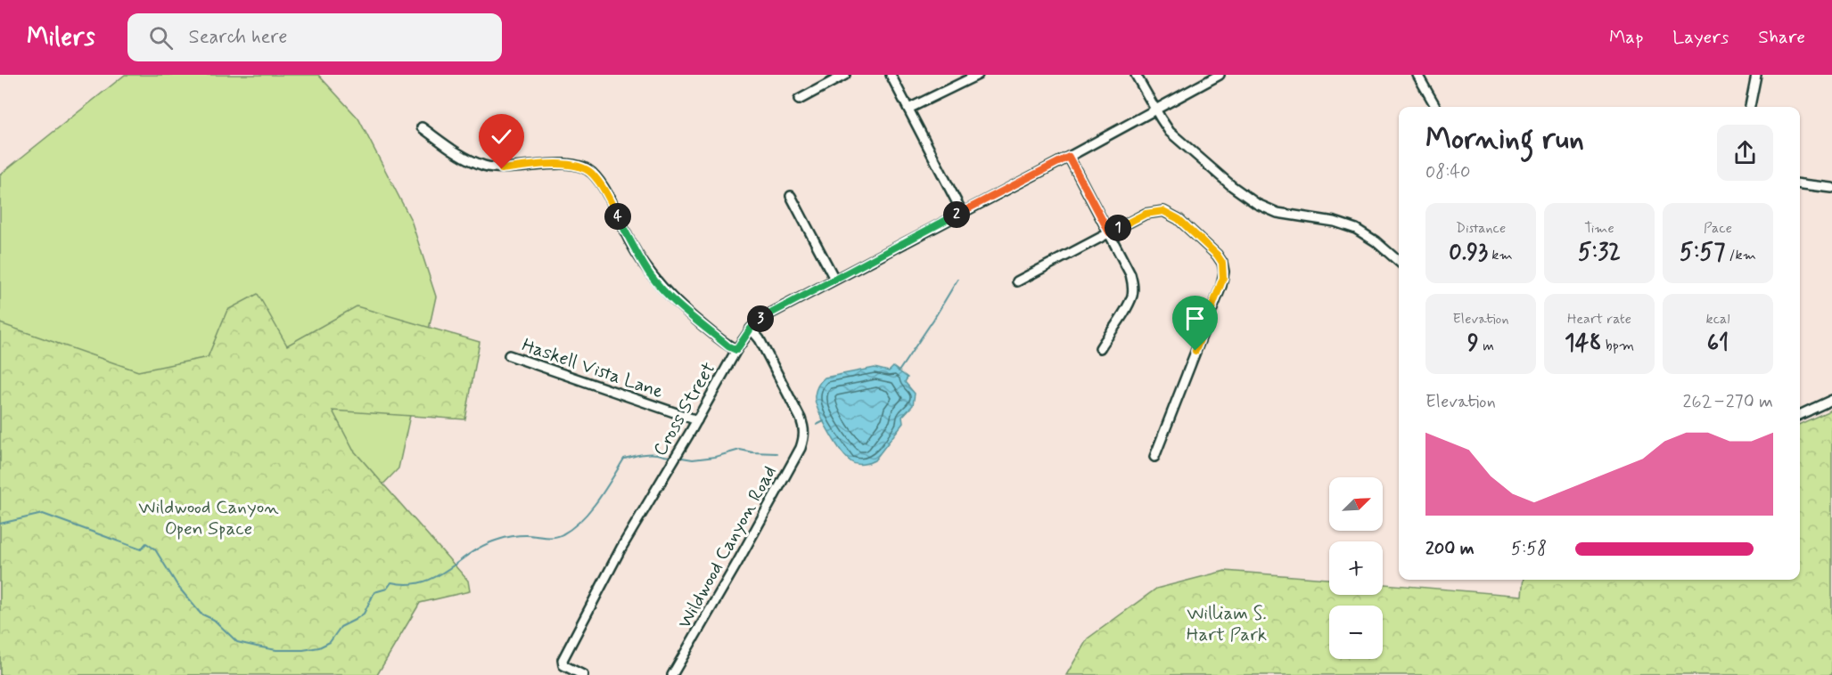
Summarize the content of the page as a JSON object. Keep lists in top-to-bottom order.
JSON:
{
  "streets": {
    "street": ["Haskell Vista Lane", "Cross Street", "Wildwood Canyon Road"]
  },
  "crossings": [
    ["Haskell Vista Lane", "Cross Street"],
    ["Cross Street", "Wildwood Canyon Road"]
  ],
  "parks": ["Wildwood Canyon Open Space", "William S. Hart Park"],
  "north": "top right",
  "page": {
    "header": "Milers",
    "search": "Search here",
    "nav": ["Map", "Layers", "Share"],
    "heading": ["Morning run", "08:40"],
    "stats": [
      ["Distance", "0.93 km"],
      ["Time", "5:32"],
      ["Pace", "5:57 /km"],
      ["Elevation", "9 m"],
      ["Heart rate", "148 bpm"],
      ["kcal", "61"]
    ],
    "pins": [
      "2",
      "4",
      "1",
      "3"
    ],
    "chart": ["Elevation", "262–270 m"],
    "map_buttons": ["+", "−"],
    "list": [
      {
        "name": "200 m",
        "note": "5:58"
      }
    ]
  }
}
